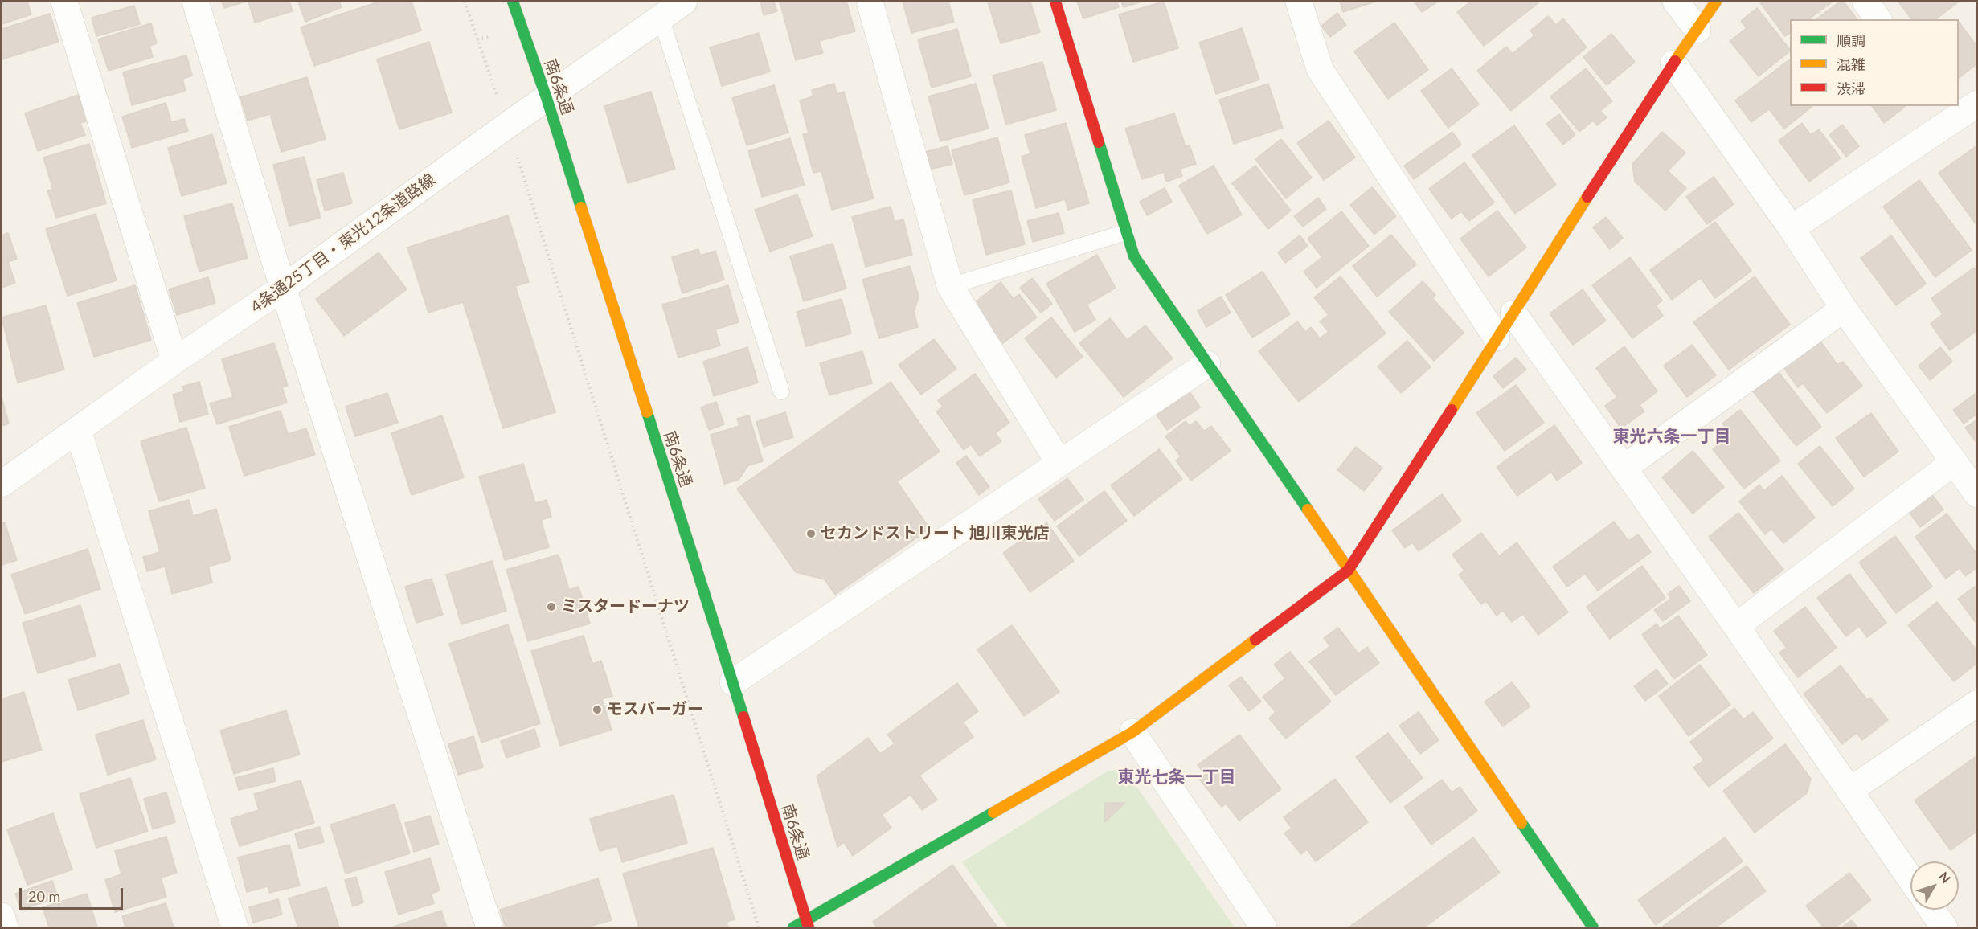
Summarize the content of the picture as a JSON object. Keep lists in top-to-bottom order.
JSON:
{
  "streets": {
    "street": ["南6条通", "4条通25丁目・東光12条道路線"]
  },
  "crossings": [
    ["南6条通", "4条通25丁目・東光12条道路線"]
  ],
  "districts": ["東光六条一丁目", "東光七条一丁目"],
  "places": ["セカンドストリート 旭川東光店", "ミスタードーナツ", "モスバーガー"],
  "legend": ["順調", "混雑", "渋滞"],
  "scale_bar": "20 m",
  "north": "top right"
}
